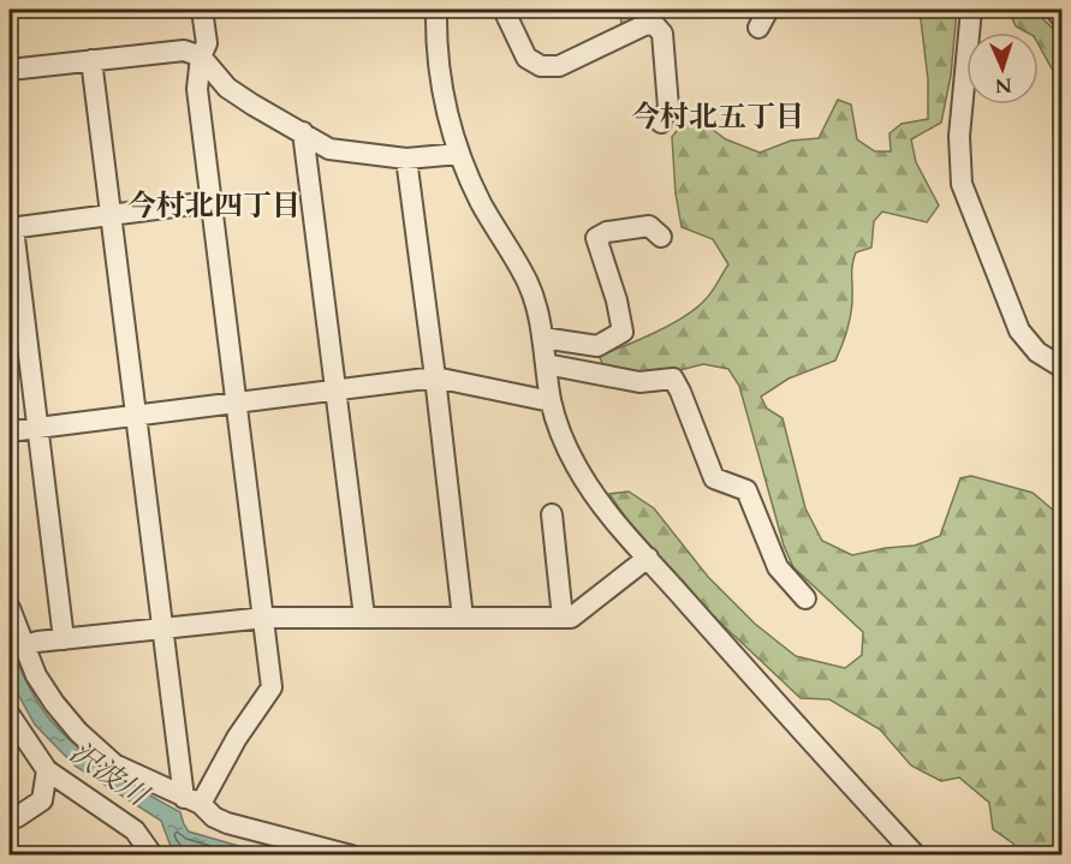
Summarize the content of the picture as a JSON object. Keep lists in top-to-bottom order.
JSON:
{
  "districts": ["今村北五丁目", "今村北四丁目"],
  "water": ["沢波川"],
  "north": "bottom"
}
